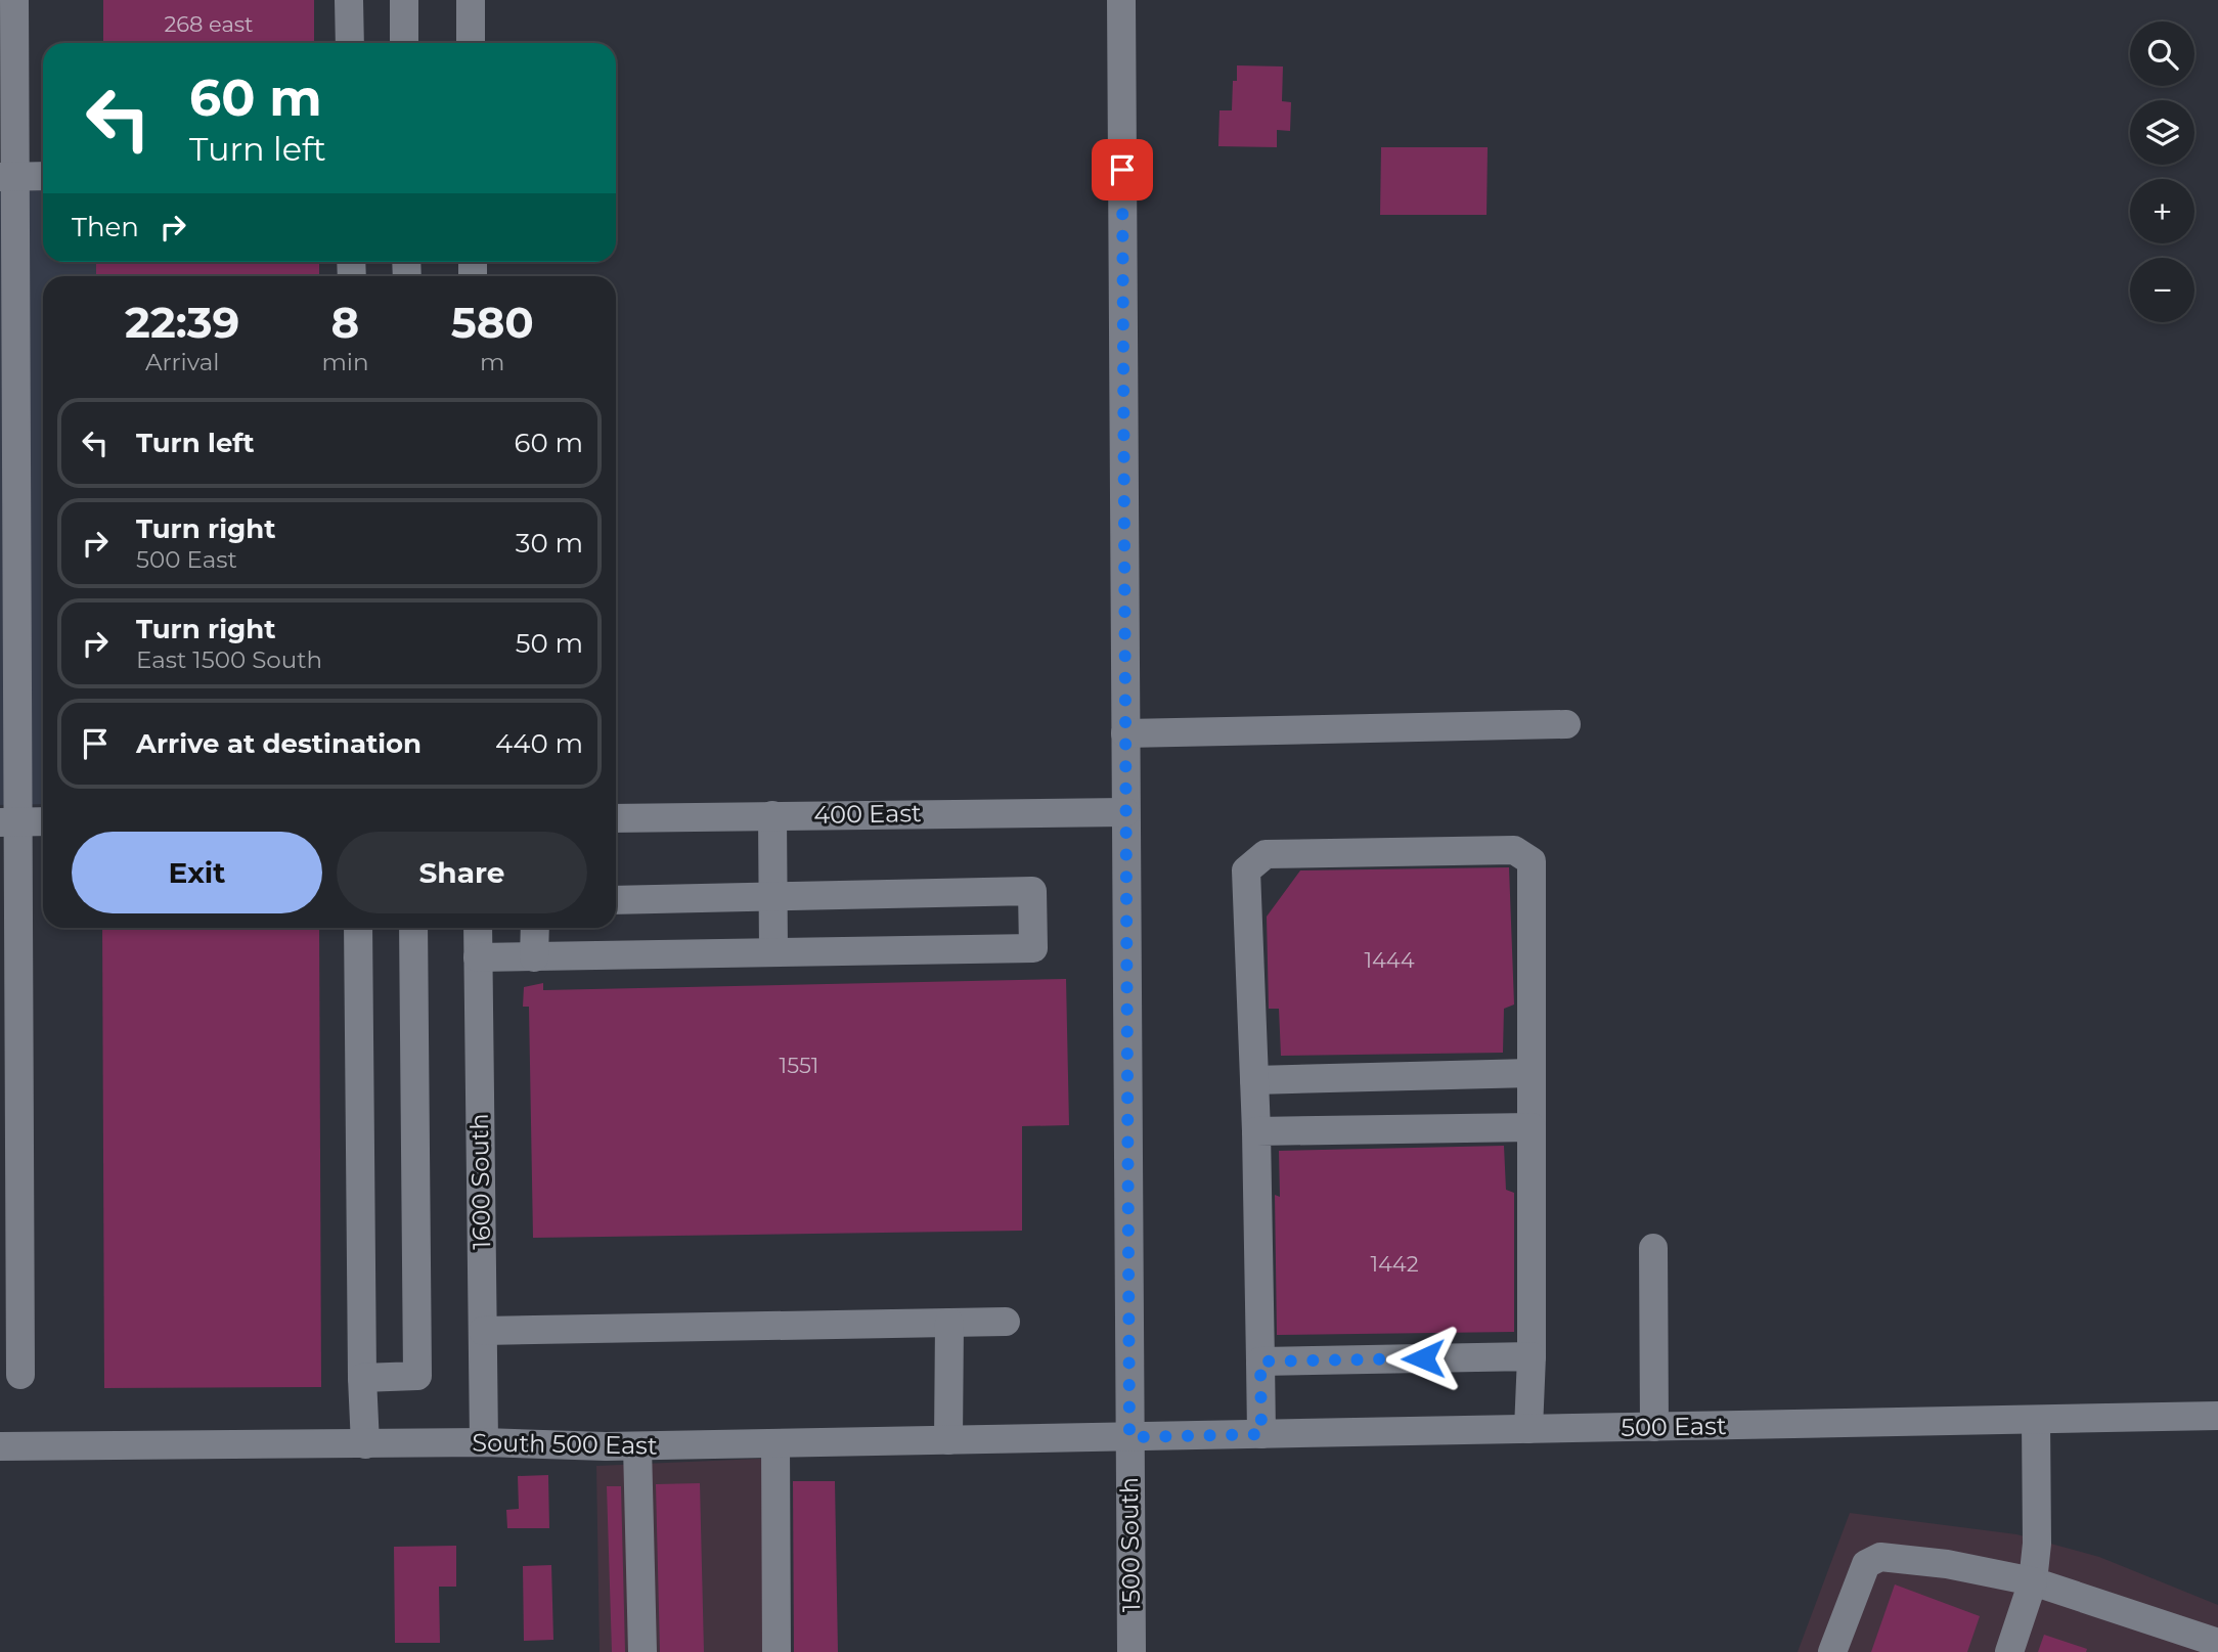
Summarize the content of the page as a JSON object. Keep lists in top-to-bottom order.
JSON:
{
  "streets": {
    "street": [
      "400 East",
      "1600 South",
      "500 East",
      "South 500 East",
      "1500 South"
    ]
  },
  "crossings": [
    ["400 East", "1500 South"],
    ["1600 South", "South 500 East"],
    ["500 East", "South 500 East"],
    ["500 East", "1500 South"],
    ["South 500 East", "1500 South"]
  ],
  "house_numbers": [
    "268 east",
    "1444",
    "1551",
    "1442"
  ],
  "page": {
    "map_buttons": ["+", "−"],
    "turn": ["60 m", "Turn left"],
    "then": "Then",
    "eta": [
      "22:39",
      "Arrival",
      "8",
      "min",
      "580",
      "m"
    ],
    "list": [
      {
        "name": "Turn left",
        "value": "60 m"
      },
      {
        "name": "Turn right",
        "note": "500 East",
        "value": "30 m"
      },
      {
        "name": "Turn right",
        "note": "East 1500 South",
        "value": "50 m"
      },
      {
        "name": "Arrive at destination",
        "value": "440 m"
      }
    ],
    "buttons": ["Exit", "Share"]
  }
}
